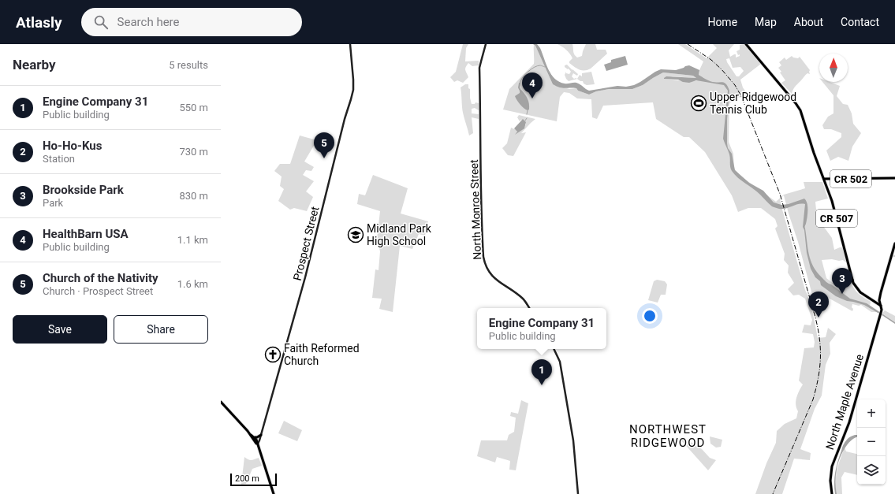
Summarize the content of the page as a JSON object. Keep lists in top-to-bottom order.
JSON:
{
  "streets": {
    "main road": [
      "CR 502",
      "North Monroe Street",
      "CR 507",
      "Prospect Street",
      "North Maple Avenue"
    ]
  },
  "crossings": [
    ["CR 502", "CR 507"],
    ["CR 507", "North Maple Avenue"]
  ],
  "districts": ["NORTHWEST RIDGEWOOD"],
  "places": {
    "sports": ["Upper Ridgewood Tennis Club"],
    "school or university": ["Midland Park High School"],
    "church": ["Faith Reformed Church"]
  },
  "scale_bar": "200 m",
  "north": "top",
  "page": {
    "header": "Atlasly",
    "search": "Search here",
    "nav": [
      "Home",
      "Map",
      "About",
      "Contact"
    ],
    "heading": ["Nearby", "5 results"],
    "pins": [
      "4",
      "5",
      "3",
      "2",
      "1"
    ],
    "list": [
      {
        "mark": "1",
        "name": "Engine Company 31",
        "note": "Public building",
        "value": "550 m"
      },
      {
        "mark": "2",
        "name": "Ho-Ho-Kus",
        "note": "Station",
        "value": "730 m"
      },
      {
        "mark": "3",
        "name": "Brookside Park",
        "note": "Park",
        "value": "830 m"
      },
      {
        "mark": "4",
        "name": "HealthBarn USA",
        "note": "Public building",
        "value": "1.1 km"
      },
      {
        "mark": "5",
        "name": "Church of the Nativity",
        "note": "Church · Prospect Street",
        "value": "1.6 km"
      }
    ],
    "buttons": ["Save", "Share"],
    "popup": ["Engine Company 31", "Public building"],
    "map_buttons": ["+", "−"],
    "scale": "200 m"
  }
}
